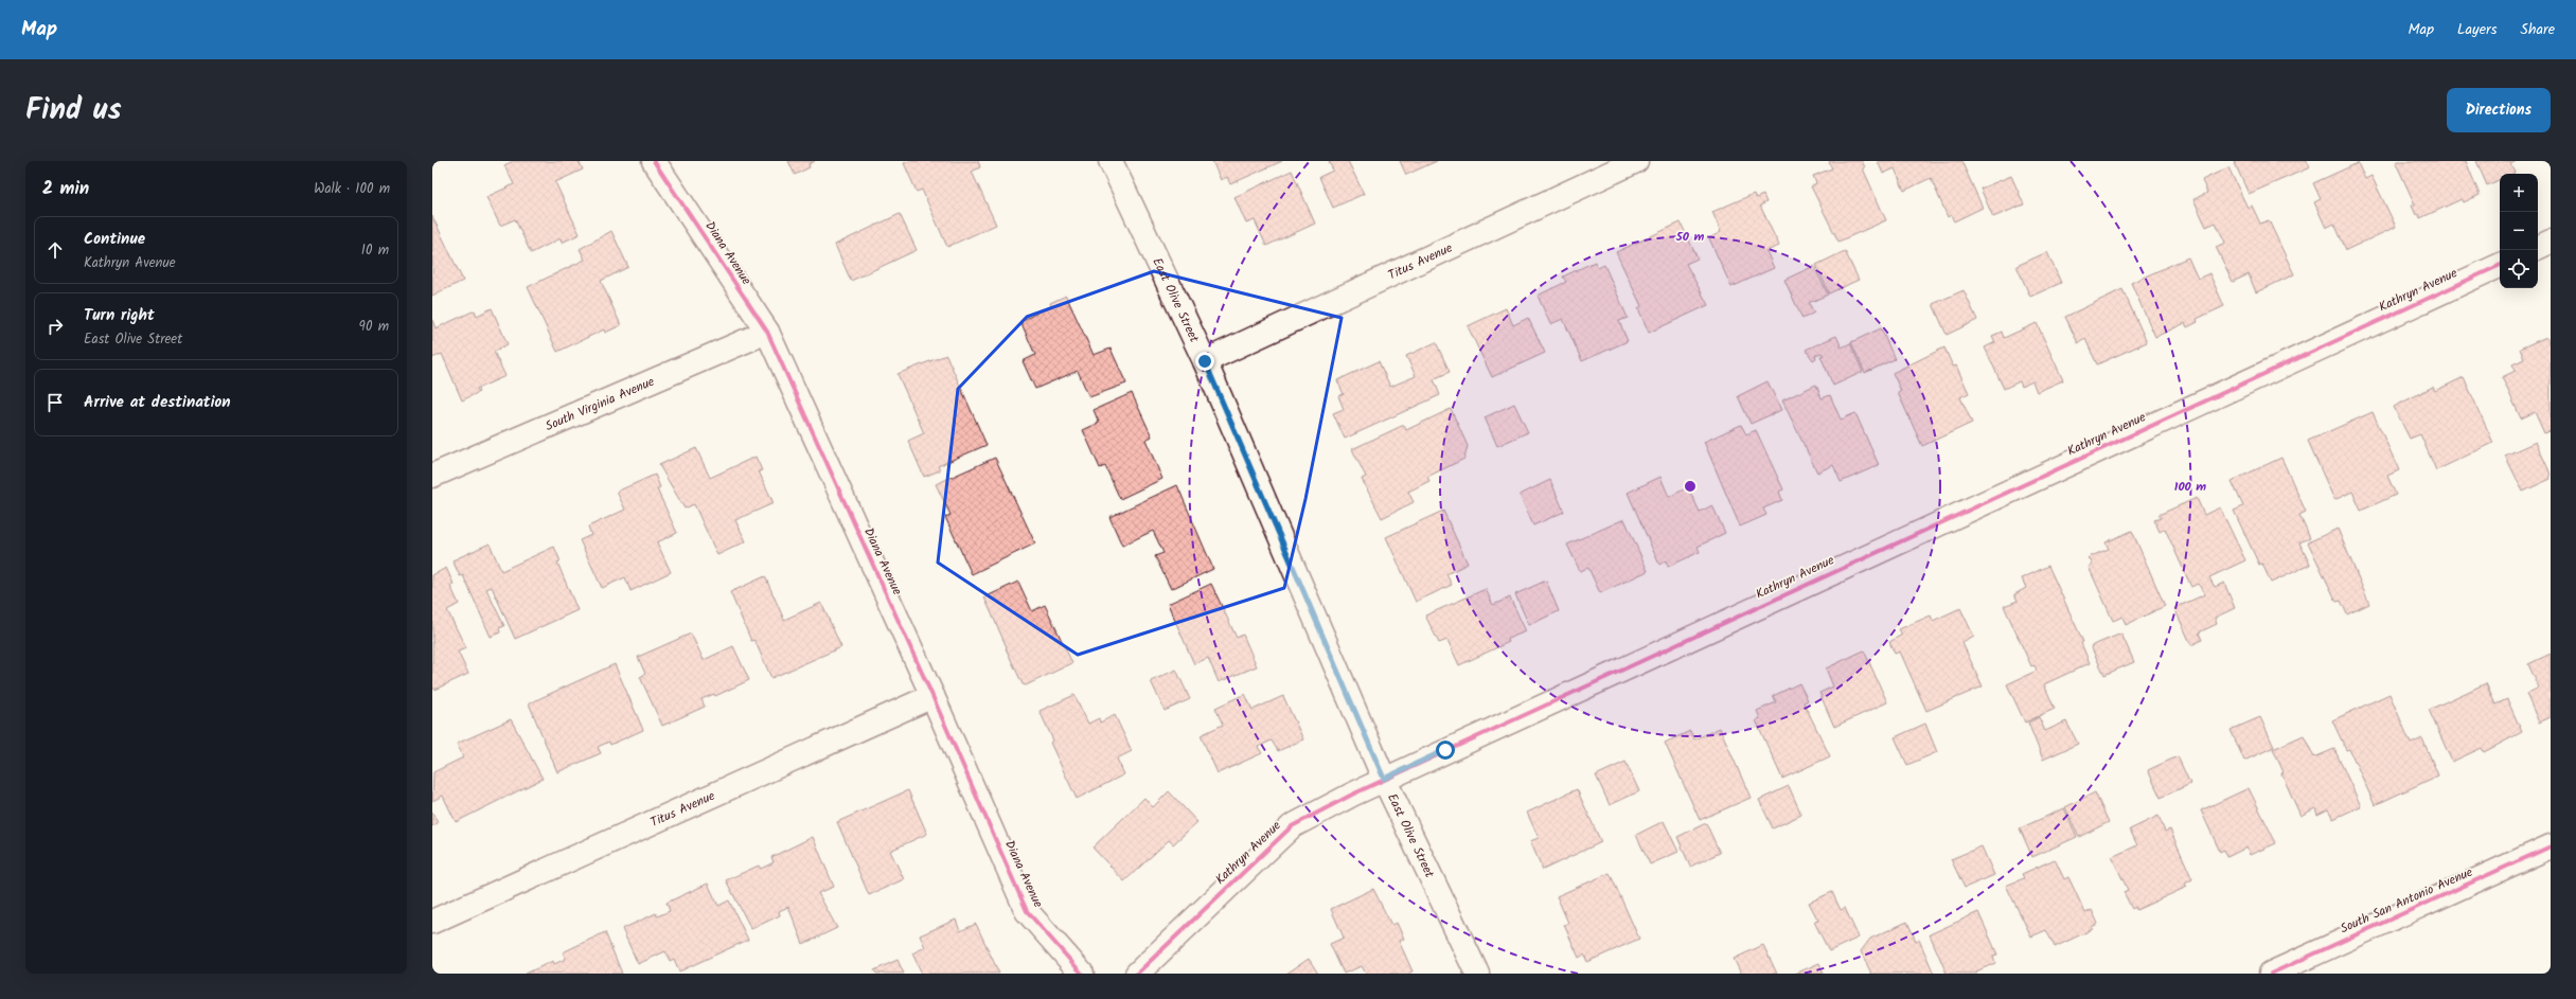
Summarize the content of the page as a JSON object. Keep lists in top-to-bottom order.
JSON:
{
  "streets": {
    "street": [
      "Diana Avenue",
      "Titus Avenue",
      "Kathryn Avenue",
      "East Olive Street",
      "South Virginia Avenue",
      "South San Antonio Avenue"
    ]
  },
  "crossings": [
    ["Diana Avenue", "Titus Avenue"],
    ["Diana Avenue", "South Virginia Avenue"],
    ["Titus Avenue", "East Olive Street"],
    ["Kathryn Avenue", "East Olive Street"]
  ],
  "page": {
    "header": "Map",
    "nav": ["Map", "Layers", "Share"],
    "title": "Find us",
    "buttons": "Directions",
    "heading": ["2 min", "Walk · 100 m"],
    "map_buttons": ["+", "−"],
    "list": [
      ["Continue", "Kathryn Avenue", "10 m"],
      ["Turn right", "East Olive Street", "90 m"],
      "Arrive at destination"
    ]
  },
  "rings": ["50 m", "100 m"]
}
